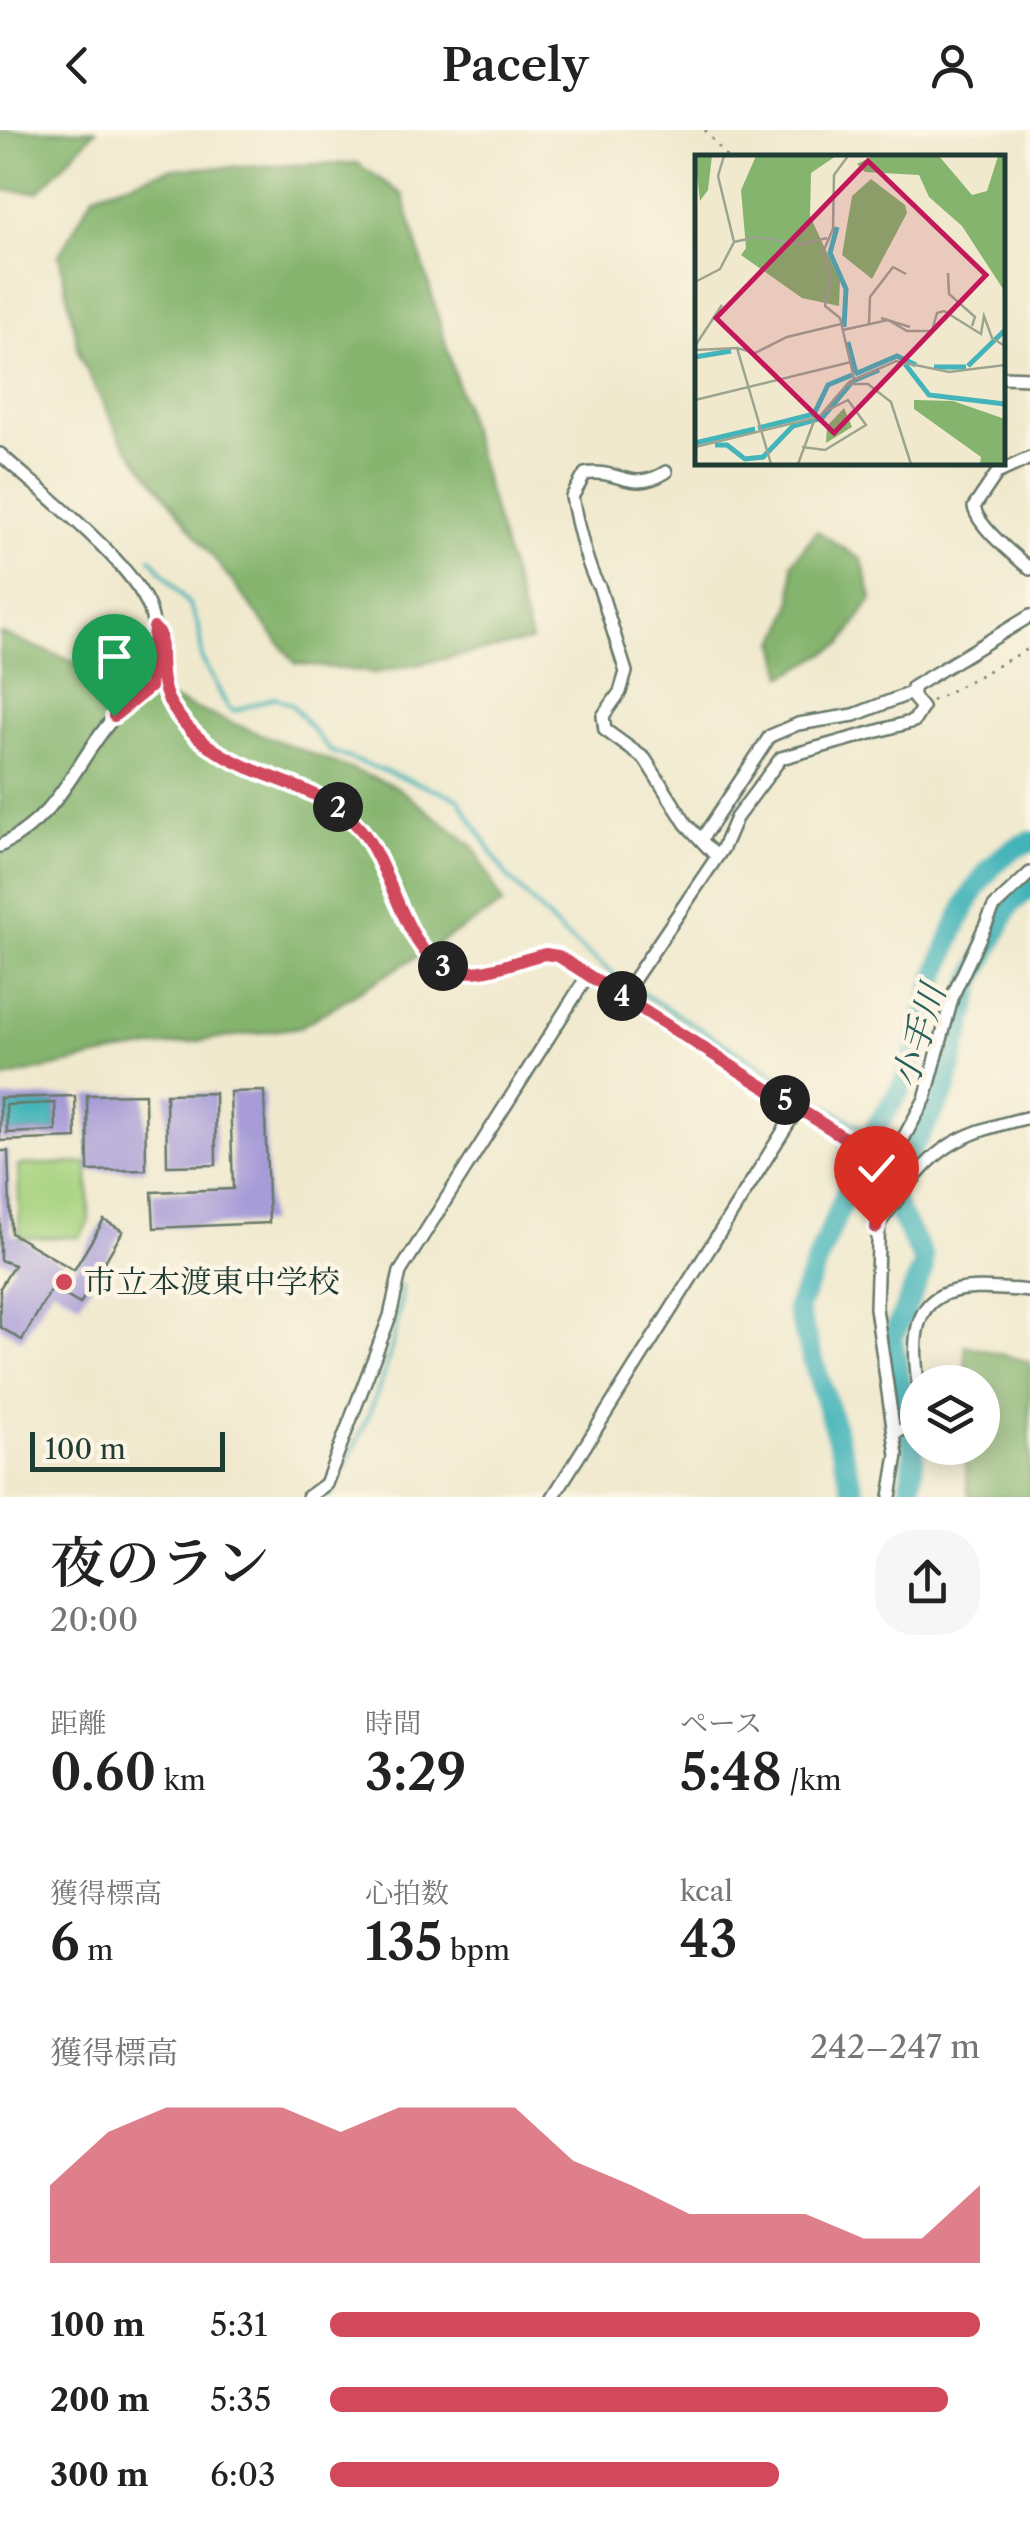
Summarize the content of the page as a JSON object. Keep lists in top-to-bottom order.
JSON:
{
  "water": ["小手川"],
  "places": ["市立本渡東中学校"],
  "scale_bar": "100 m",
  "page": {
    "header": "Pacely",
    "pins": [
      "2",
      "3",
      "4",
      "5"
    ],
    "scale": "100 m",
    "heading": ["夜のラン", "20:00"],
    "stats": [
      ["距離", "0.60 km"],
      ["時間", "3:29"],
      ["ペース", "5:48 /km"],
      ["獲得標高", "6 m"],
      ["心拍数", "135 bpm"],
      ["kcal", "43"]
    ],
    "chart": ["獲得標高", "242–247 m"],
    "list": [
      {
        "name": "100 m",
        "note": "5:31"
      },
      {
        "name": "200 m",
        "note": "5:35"
      },
      {
        "name": "300 m",
        "note": "6:03"
      }
    ]
  }
}
